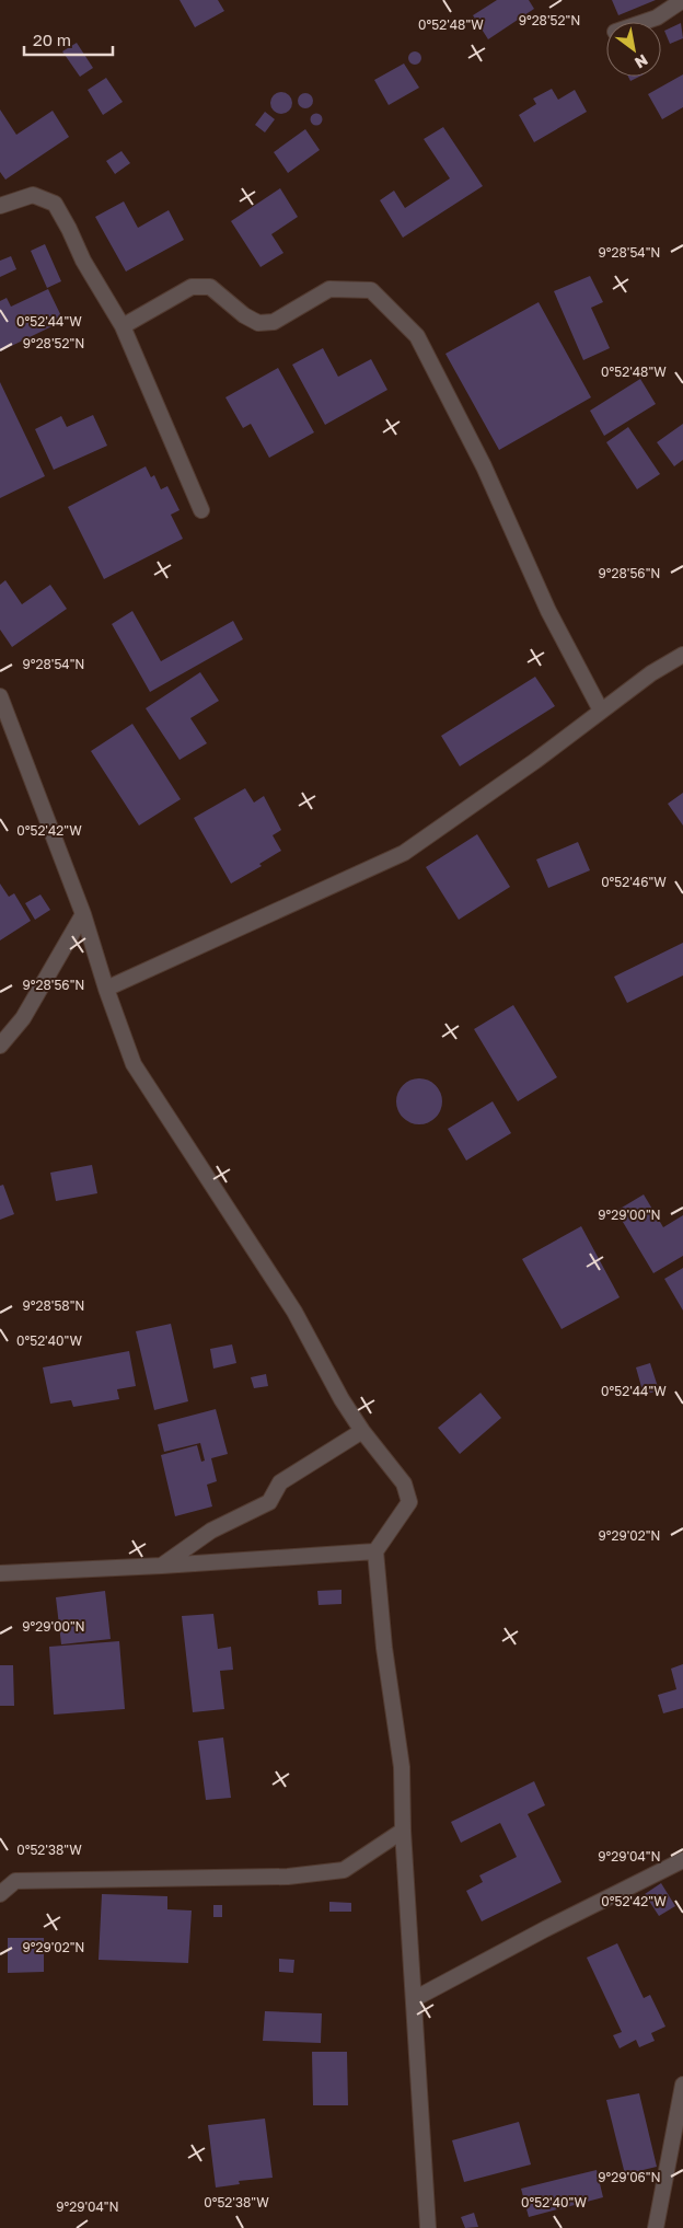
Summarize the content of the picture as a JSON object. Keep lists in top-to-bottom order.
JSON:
{
  "scale_bar": "20 m",
  "north": "bottom right",
  "coordinates": [
    "9°28'52\"N",
    "0°52'48\"W",
    "9°28'54\"N",
    "0°52'44\"W",
    "9°28'56\"N",
    "0°52'42\"W",
    "0°52'46\"W",
    "9°29'00\"N",
    "9°28'58\"N",
    "0°52'40\"W",
    "9°29'02\"N",
    "0°52'38\"W",
    "9°29'04\"N",
    "9°29'06\"N"
  ]
}
